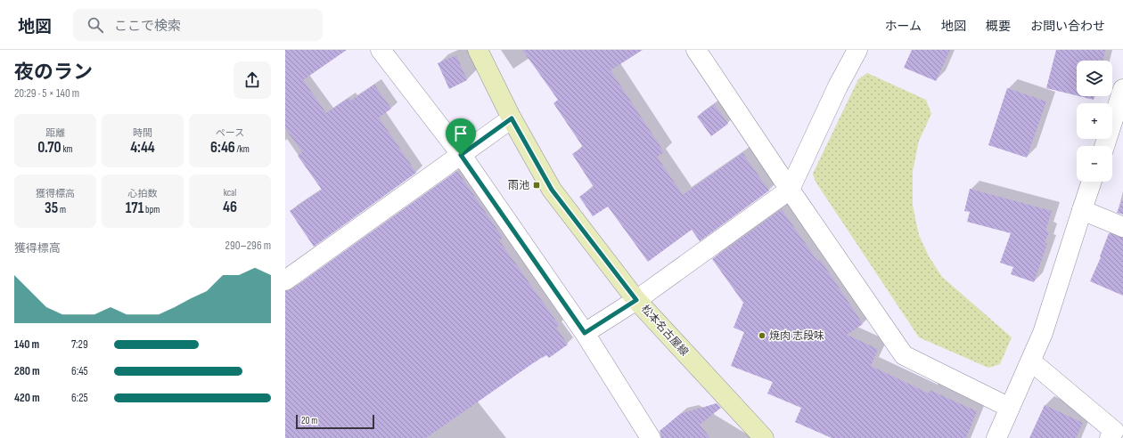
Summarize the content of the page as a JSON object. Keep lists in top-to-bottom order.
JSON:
{
  "streets": {
    "main road": ["松本名古屋線"]
  },
  "places": {
    "transit": ["雨池"],
    "other": ["焼肉 志段味"]
  },
  "scale_bar": "20 m",
  "page": {
    "header": "地図",
    "search": "ここで検索",
    "nav": [
      "ホーム",
      "地図",
      "概要",
      "お問い合わせ"
    ],
    "heading": ["夜のラン", "20:29 · 5 × 140 m"],
    "map_buttons": ["+", "−"],
    "stats": [
      ["距離", "0.70 km"],
      ["時間", "4:44"],
      ["ペース", "6:46 /km"],
      ["獲得標高", "35 m"],
      ["心拍数", "171 bpm"],
      ["kcal", "46"]
    ],
    "chart": ["獲得標高", "290–296 m"],
    "list": [
      {
        "name": "140 m",
        "note": "7:29"
      },
      {
        "name": "280 m",
        "note": "6:45"
      },
      {
        "name": "420 m",
        "note": "6:25"
      }
    ],
    "scale": "20 m"
  }
}
